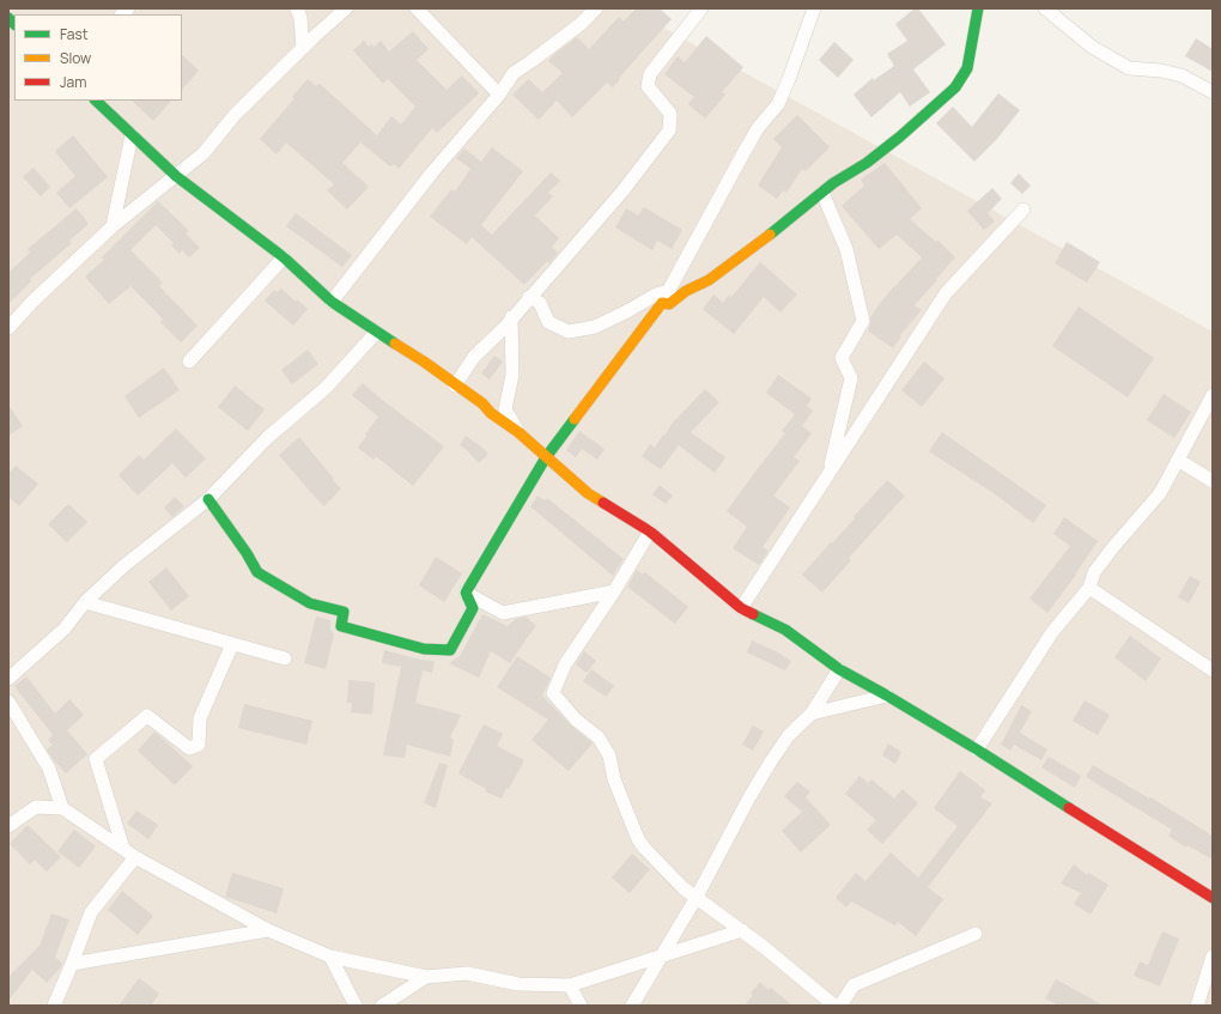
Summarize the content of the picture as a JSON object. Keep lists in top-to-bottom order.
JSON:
{
  "legend": ["Fast", "Slow", "Jam"]
}
